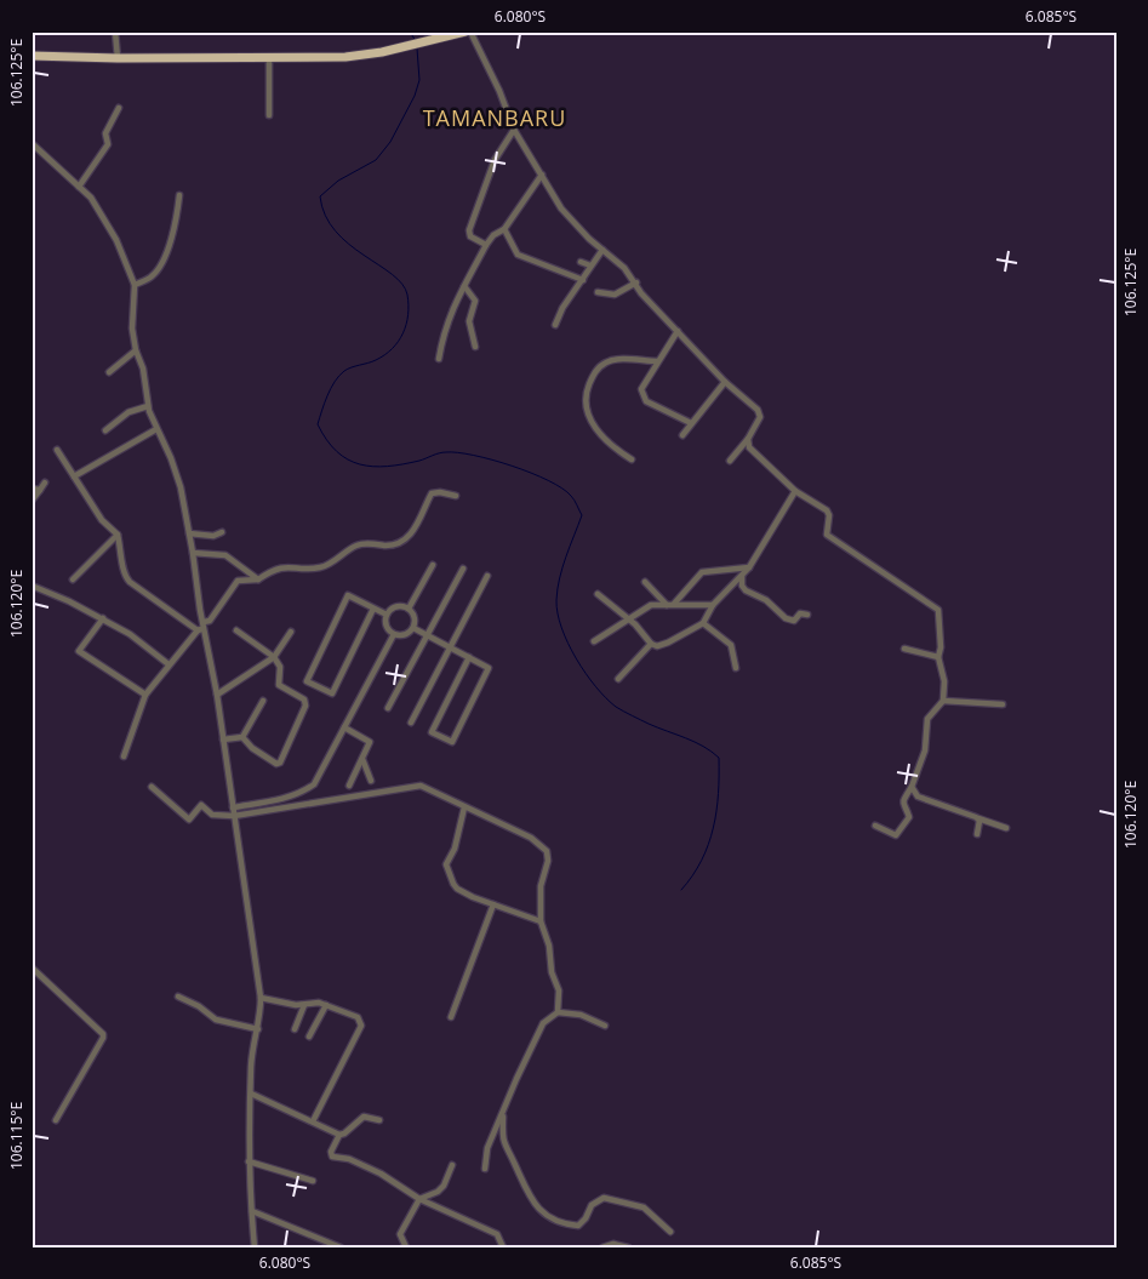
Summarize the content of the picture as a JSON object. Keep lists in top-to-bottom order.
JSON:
{
  "districts": ["TAMANBARU"],
  "coordinates": [
    "6.080°S",
    "6.085°S",
    "106.125°E",
    "106.120°E",
    "106.115°E"
  ]
}
